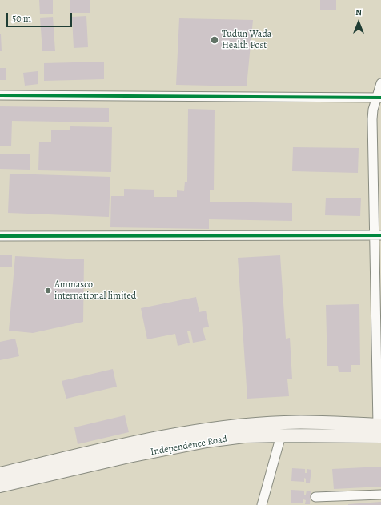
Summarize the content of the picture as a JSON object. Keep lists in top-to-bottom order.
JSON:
{
  "streets": {
    "main road": ["Independence Road"]
  },
  "places": ["Tudun Wada Health Post", "Ammasco international limited"],
  "scale_bar": "50 m",
  "north": "top"
}
